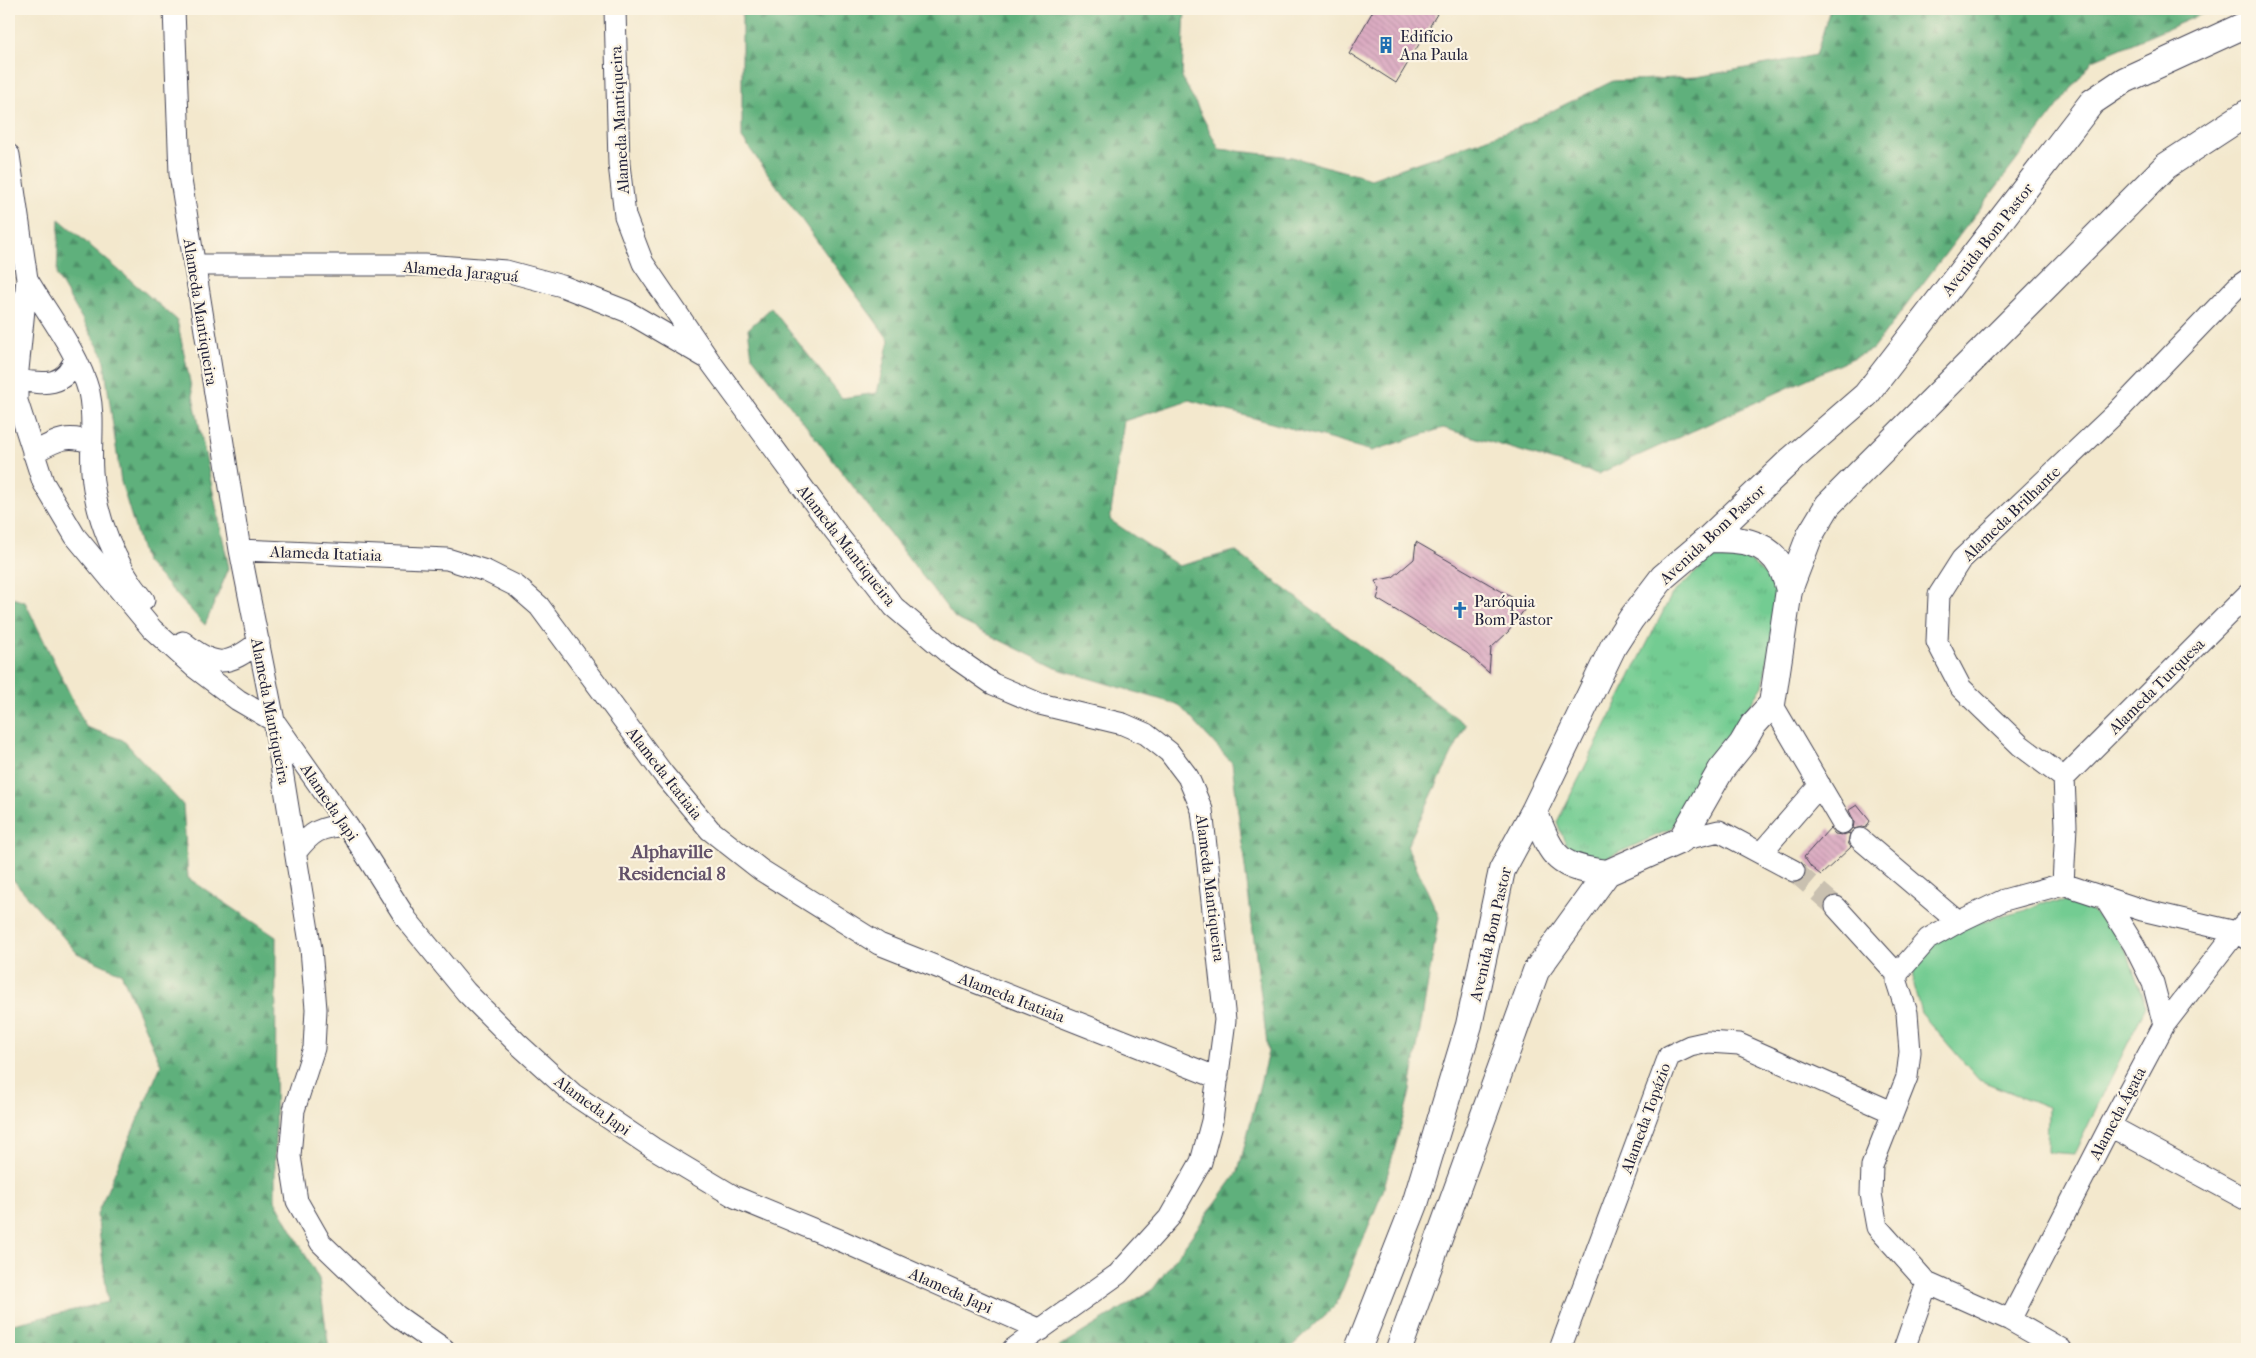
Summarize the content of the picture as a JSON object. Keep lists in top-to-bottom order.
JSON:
{
  "streets": {
    "street": [
      "Alameda Mantiqueira",
      "Avenida Bom Pastor",
      "Alameda Jaraguá",
      "Alameda Brilhante",
      "Alameda Itatiaia",
      "Alameda Turquesa",
      "Alameda Japi",
      "Alameda Ágata",
      "Alameda Topázio"
    ]
  },
  "crossings": [
    ["Alameda Mantiqueira", "Alameda Jaraguá"],
    ["Alameda Mantiqueira", "Alameda Itatiaia"],
    ["Alameda Mantiqueira", "Alameda Japi"],
    ["Alameda Brilhante", "Alameda Turquesa"]
  ],
  "districts": ["Alphaville Residencial 8"],
  "places": {
    "building": ["Edifício Ana Paula"],
    "church": ["Paróquia Bom Pastor"]
  }
}
